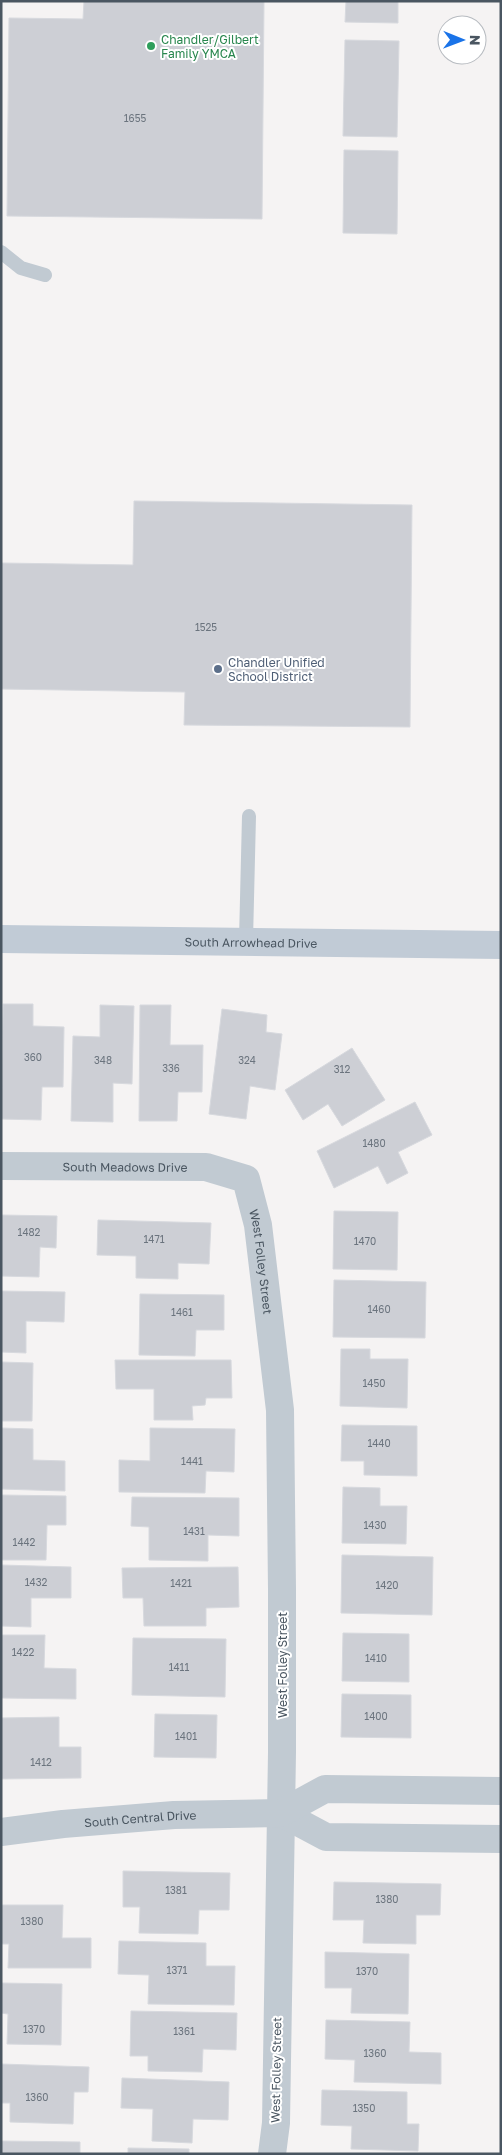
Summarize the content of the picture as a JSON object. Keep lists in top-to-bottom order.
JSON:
{
  "streets": {
    "street": [
      "South Arrowhead Drive",
      "South Meadows Drive",
      "West Folley Street",
      "South Central Drive"
    ]
  },
  "crossings": [
    ["South Meadows Drive", "West Folley Street"],
    ["West Folley Street", "South Central Drive"]
  ],
  "places": ["Chandler/Gilbert Family YMCA", "Chandler Unified School District"],
  "house_numbers": [
    "1655",
    "1525",
    "360",
    "348",
    "324",
    "336",
    "312",
    "1480",
    "1482",
    "1471",
    "1470",
    "1460",
    "1461",
    "1450",
    "1440",
    "1441",
    "1430",
    "1431",
    "1442",
    "1432",
    "1421",
    "1420",
    "1422",
    "1410",
    "1411",
    "1400",
    "1401",
    "1412",
    "1381",
    "1380",
    "1380",
    "1371",
    "1370",
    "1370",
    "1361",
    "1360",
    "1360",
    "1350"
  ],
  "north": "right"
}
